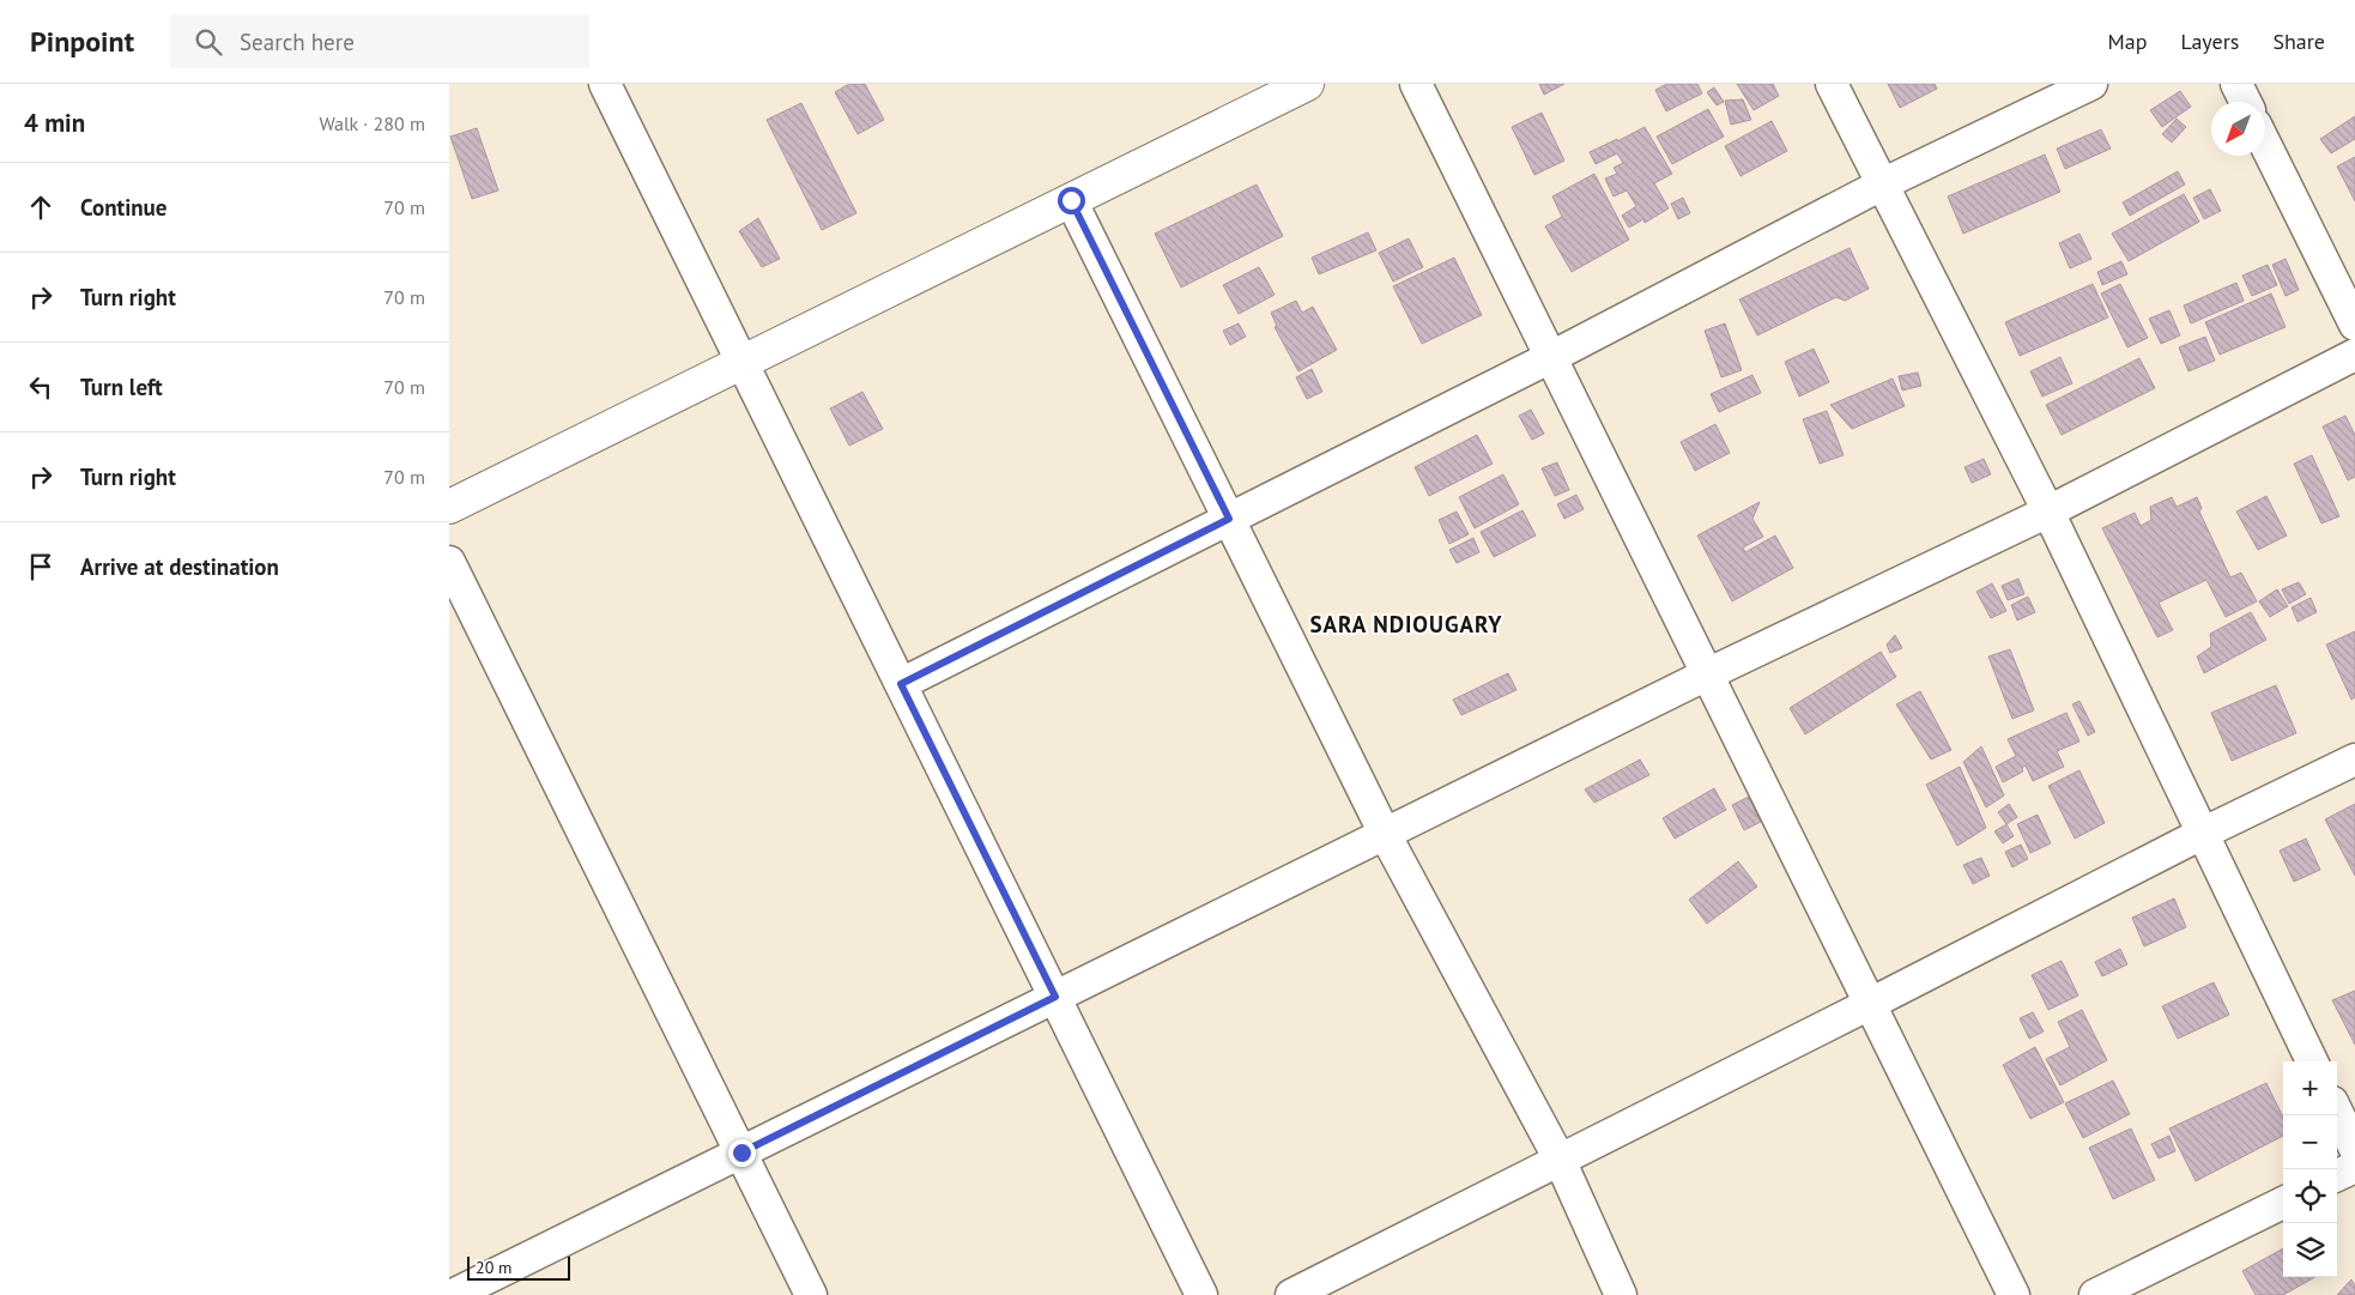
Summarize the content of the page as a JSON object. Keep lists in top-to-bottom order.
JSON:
{
  "districts": ["SARA NDIOUGARY"],
  "scale_bar": "20 m",
  "north": "bottom left",
  "page": {
    "header": "Pinpoint",
    "search": "Search here",
    "nav": ["Map", "Layers", "Share"],
    "heading": ["4 min", "Walk · 280 m"],
    "list": [
      ["Continue", "70 m"],
      ["Turn right", "70 m"],
      ["Turn left", "70 m"],
      ["Turn right", "70 m"],
      "Arrive at destination"
    ],
    "map_buttons": ["+", "−"],
    "scale": "20 m"
  }
}
